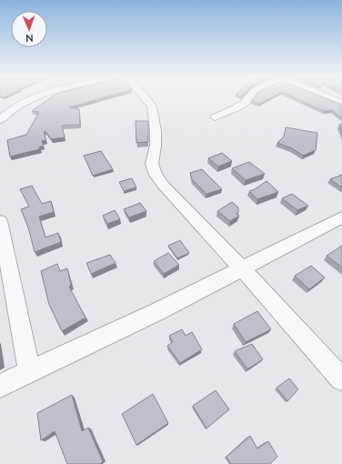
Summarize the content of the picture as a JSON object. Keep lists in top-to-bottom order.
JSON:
{
  "north": "bottom"
}
